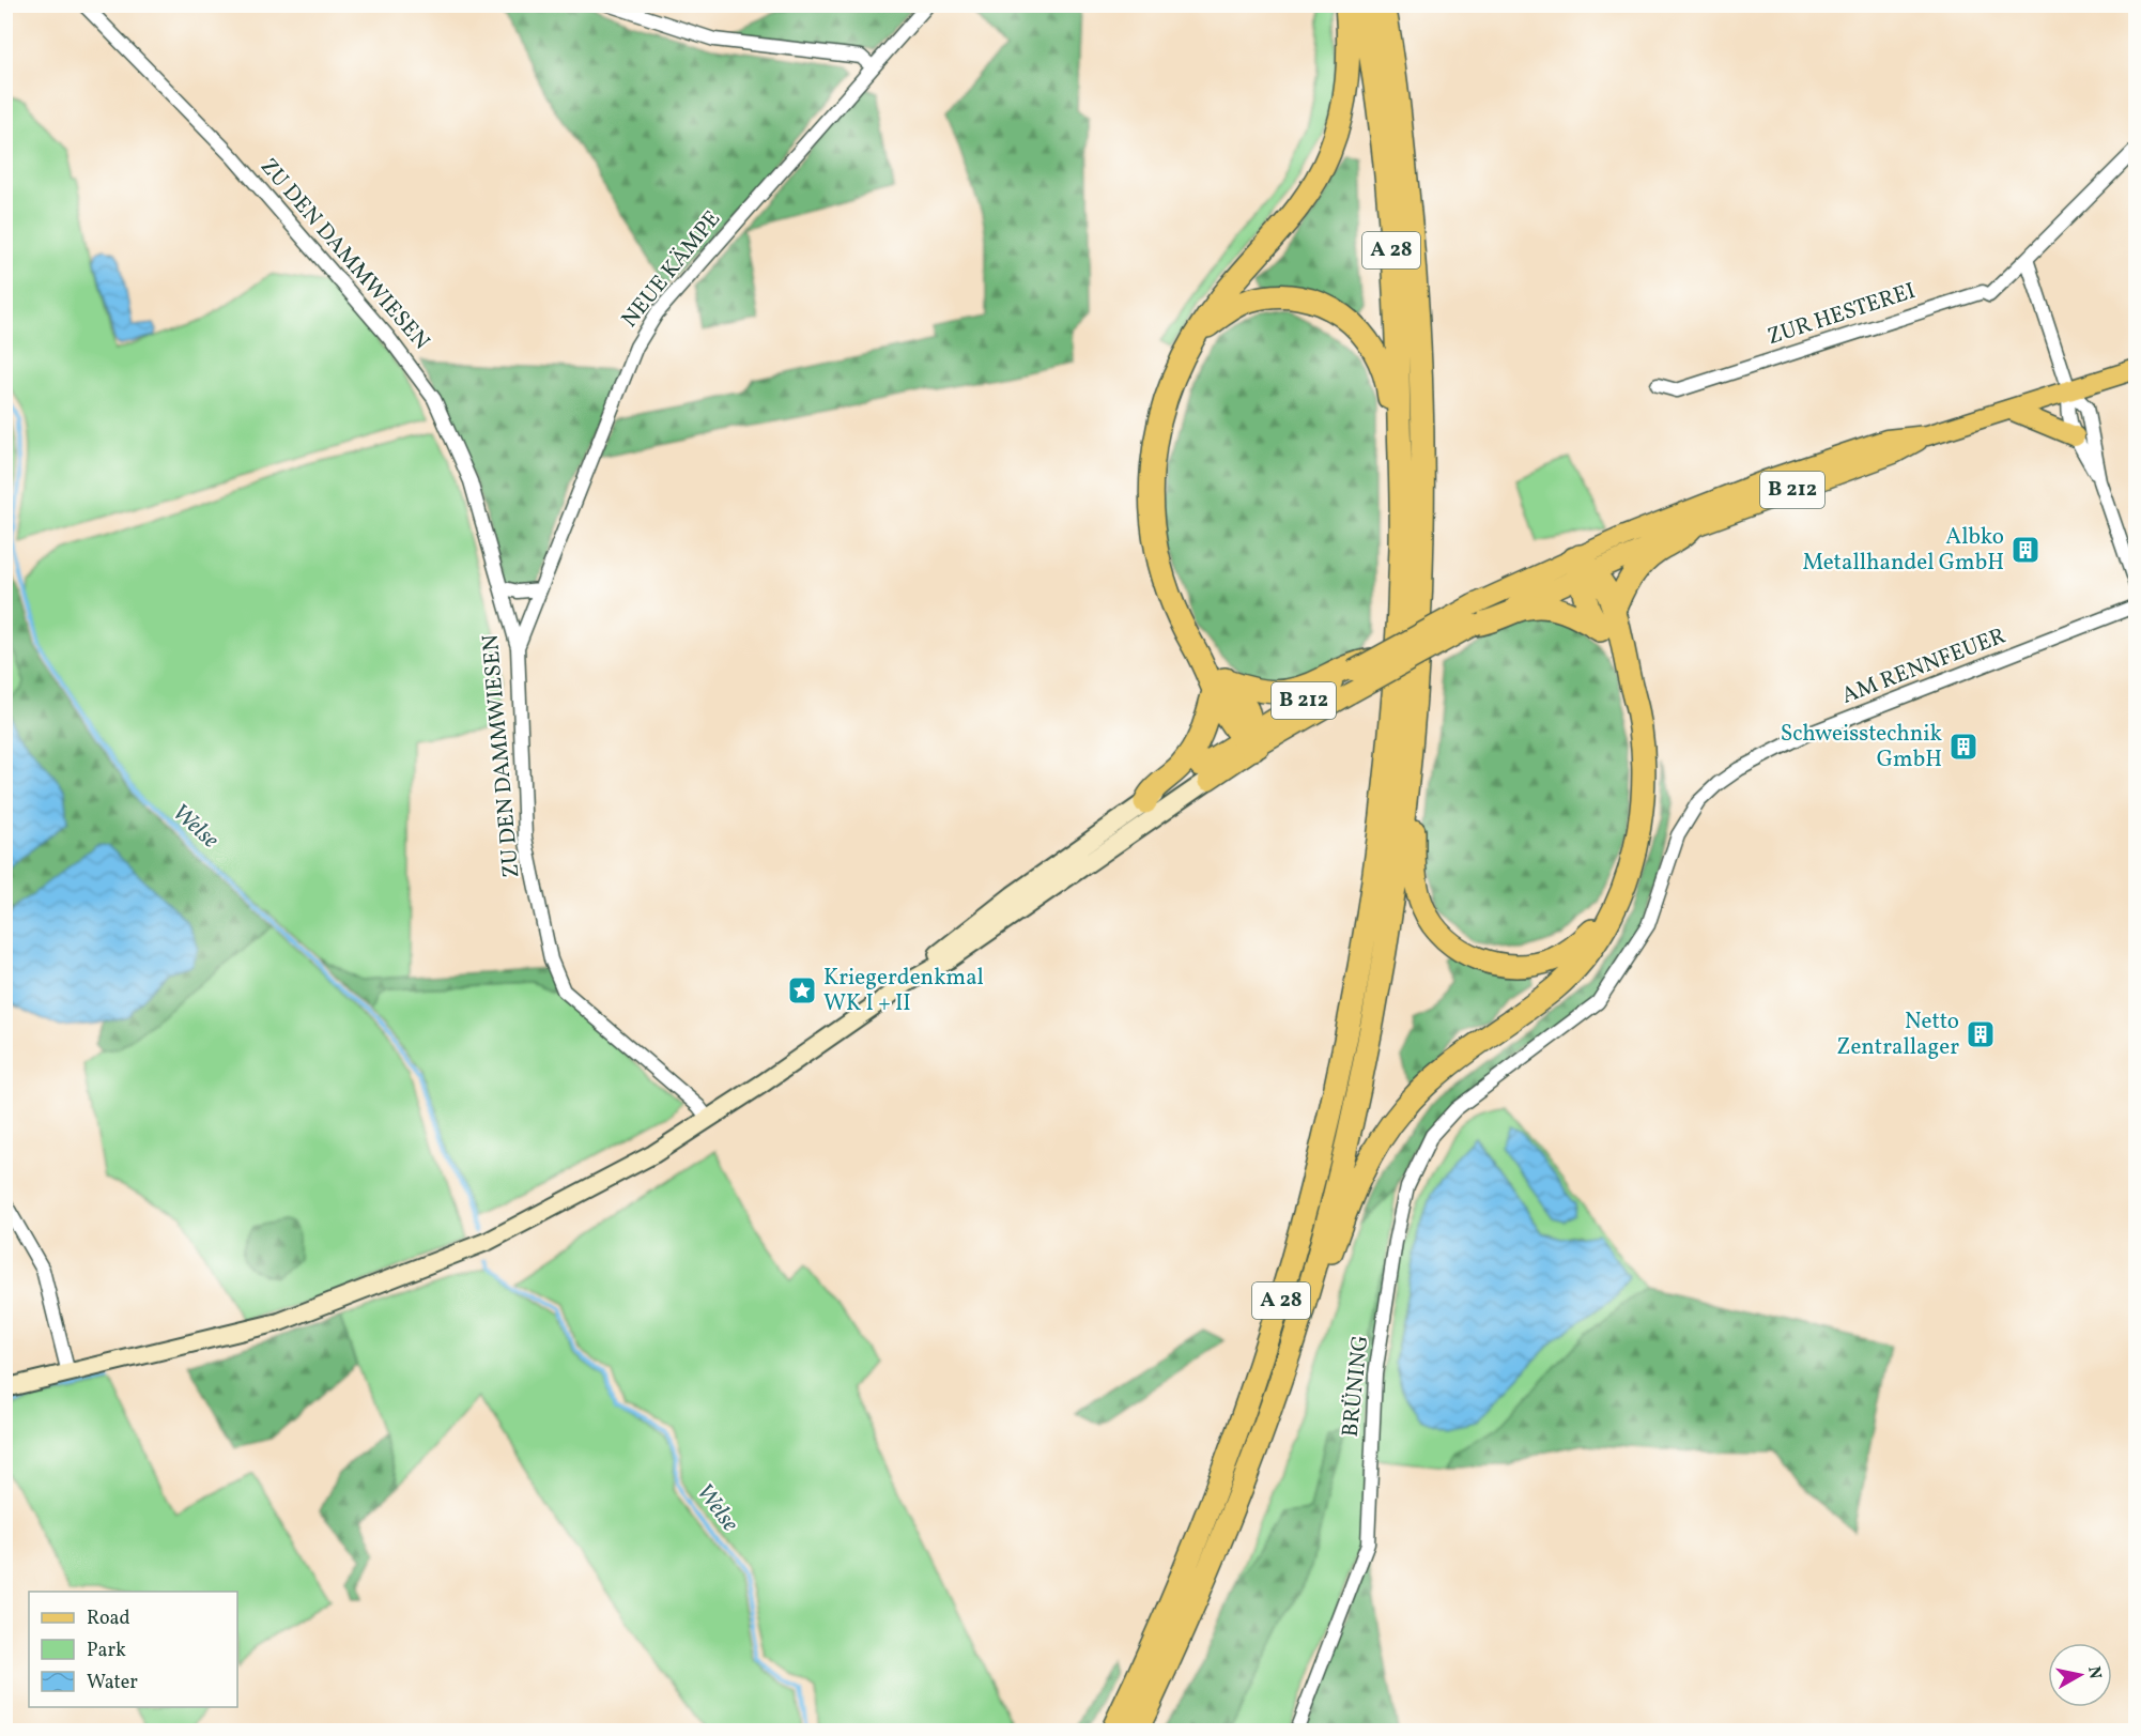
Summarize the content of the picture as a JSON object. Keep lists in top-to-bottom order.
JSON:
{
  "streets": {
    "highway": ["A 28"],
    "main road": ["B 212"],
    "street": [
      "ZU DEN DAMMWIESEN",
      "NEUE KÄMPE",
      "ZUR HESTEREI",
      "AM RENNFEUER",
      "BRÜNING"
    ]
  },
  "crossings": [
    ["ZU DEN DAMMWIESEN", "NEUE KÄMPE"],
    ["AM RENNFEUER", "BRÜNING"]
  ],
  "water": ["Welse"],
  "places": {
    "building": ["Albko Metallhandel GmbH", "Schweisstechnik GmbH", "Netto Zentrallager"],
    "place": ["Kriegerdenkmal WK I + II"]
  },
  "legend": ["Road", "Park", "Water"],
  "north": "right"
}
